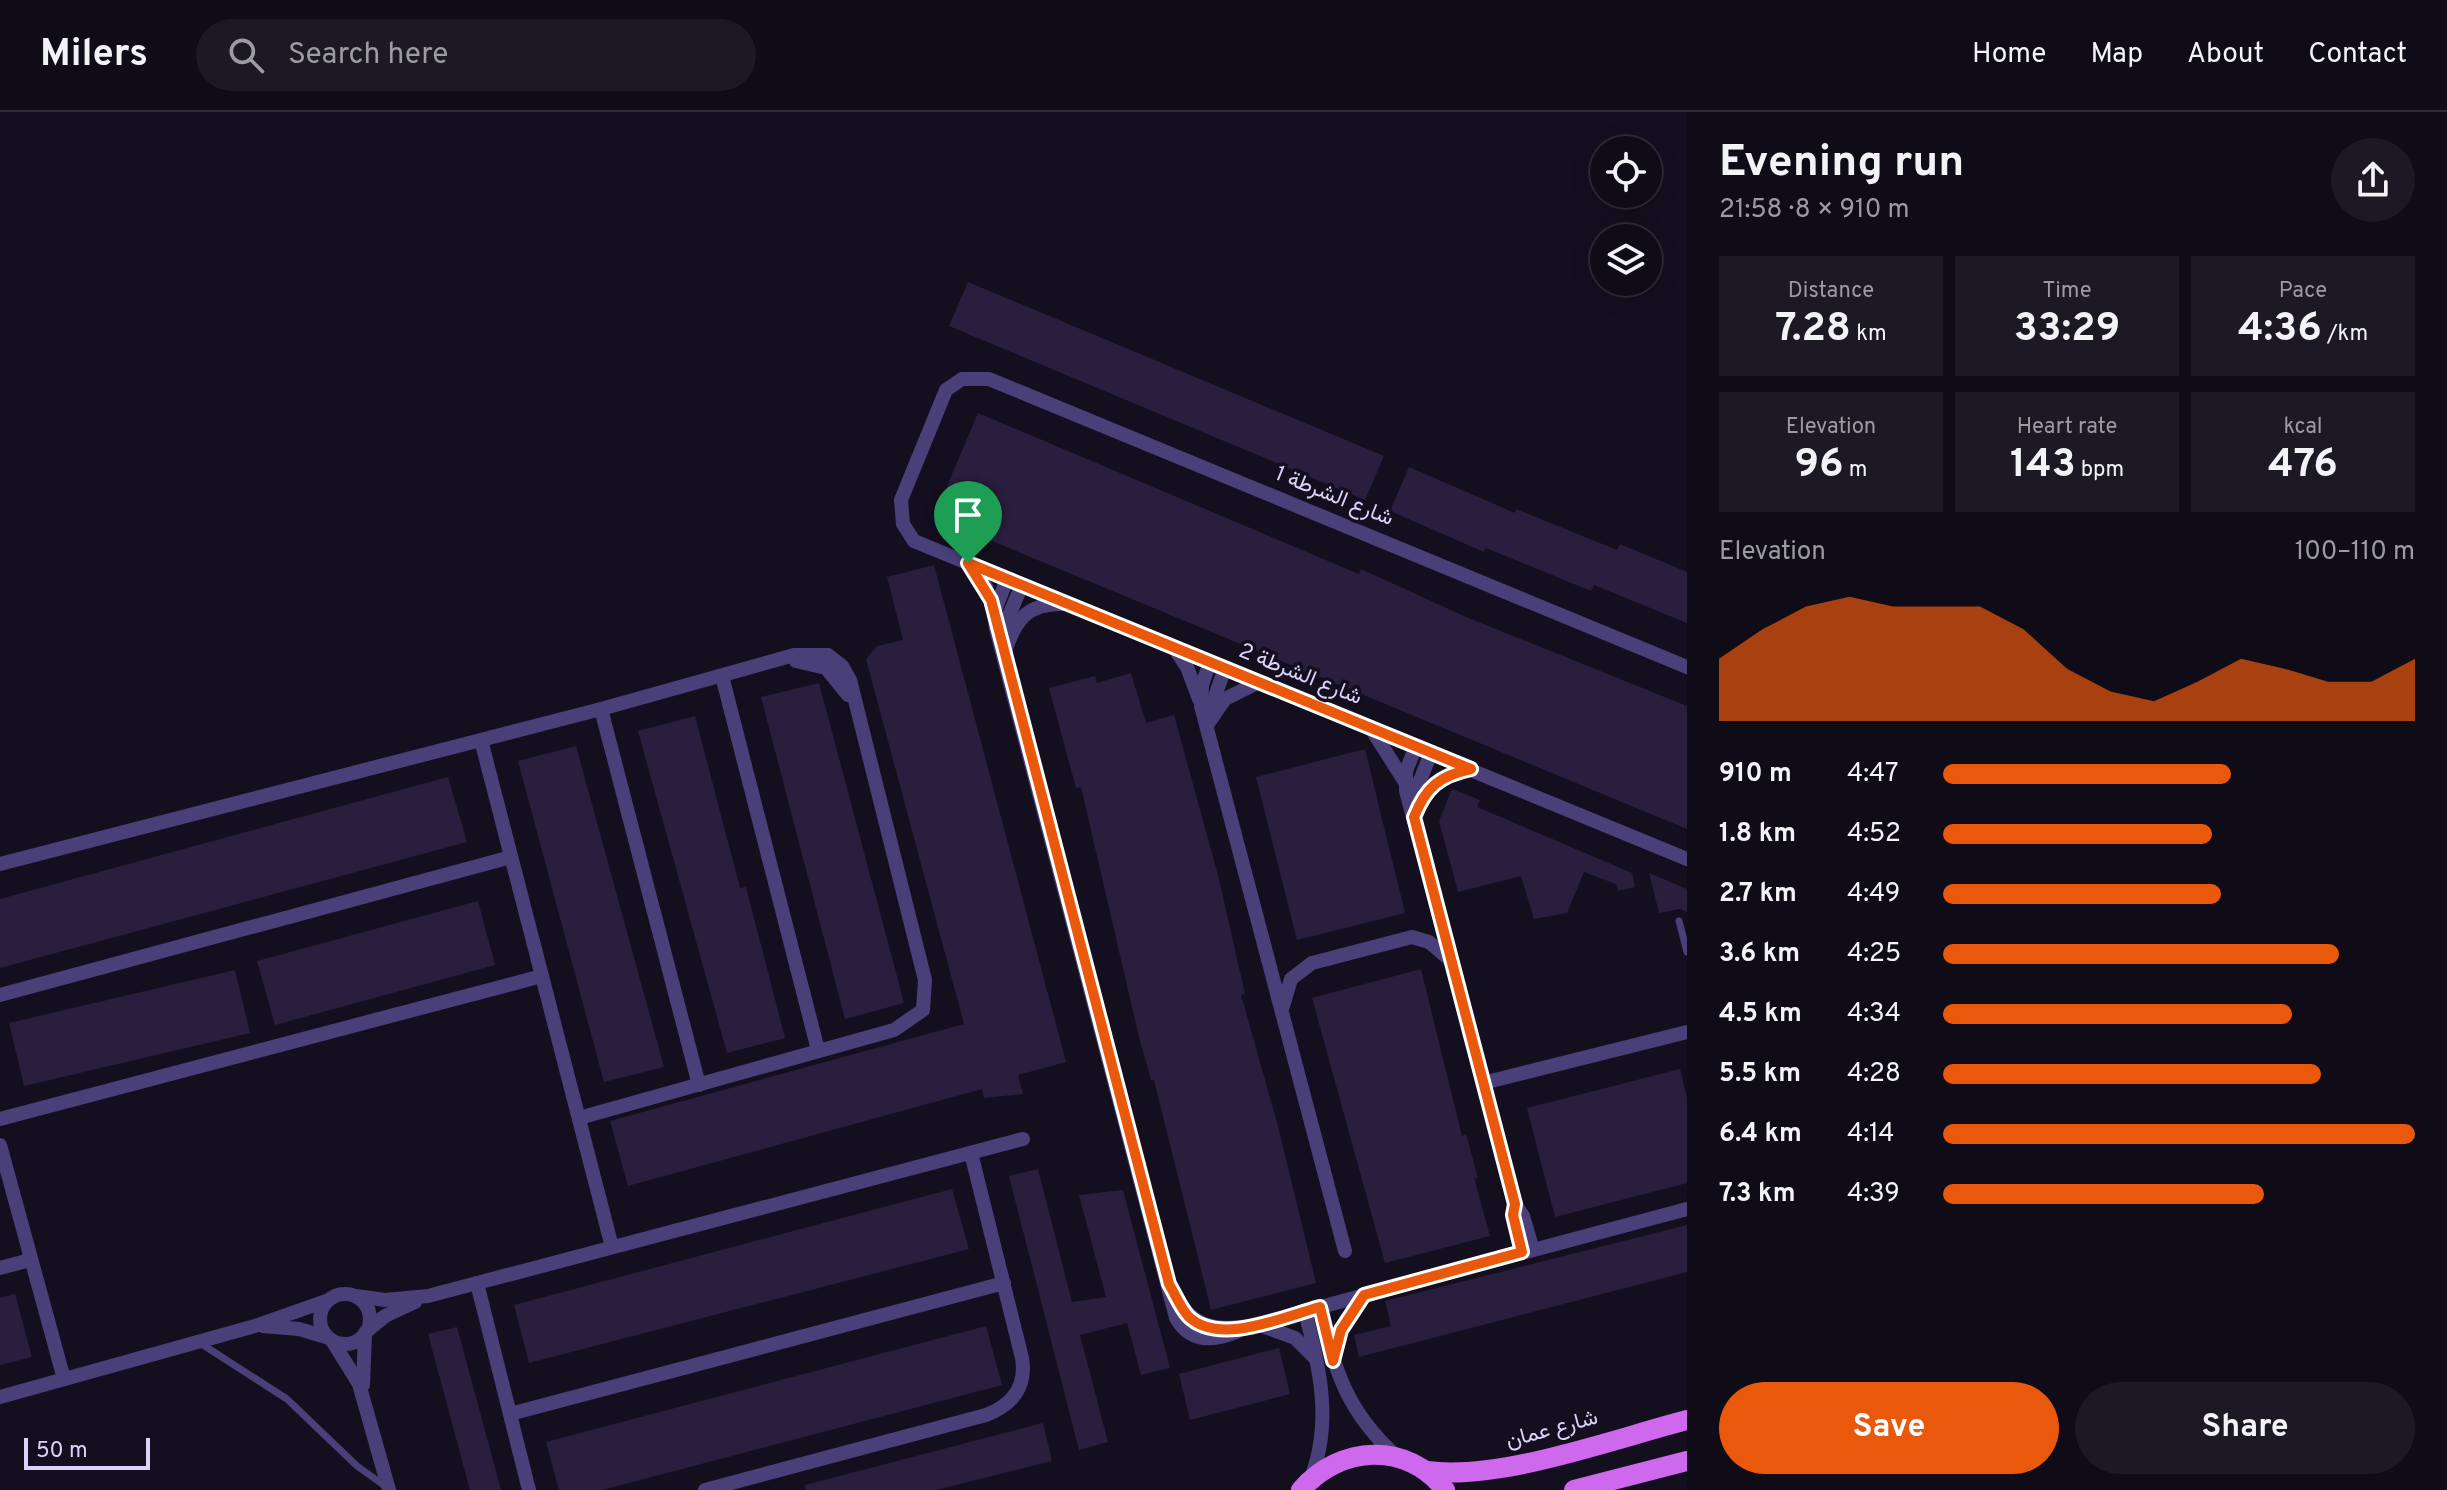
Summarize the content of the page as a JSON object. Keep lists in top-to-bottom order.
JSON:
{
  "streets": {
    "main road": ["شارع عمان"],
    "street": ["شارع الشرطة 1", "شارع الشرطة 2"]
  },
  "crossings": [
    ["شارع الشرطة 1", "شارع الشرطة 2"]
  ],
  "scale_bar": "50 m",
  "page": {
    "header": "Milers",
    "search": "Search here",
    "nav": [
      "Home",
      "Map",
      "About",
      "Contact"
    ],
    "heading": ["Evening run", "21:58 · 8 × 910 m"],
    "stats": [
      ["Distance", "7.28 km"],
      ["Time", "33:29"],
      ["Pace", "4:36 /km"],
      ["Elevation", "96 m"],
      ["Heart rate", "143 bpm"],
      ["kcal", "476"]
    ],
    "chart": ["Elevation", "100–110 m"],
    "list": [
      {
        "name": "910 m",
        "note": "4:47"
      },
      {
        "name": "1.8 km",
        "note": "4:52"
      },
      {
        "name": "2.7 km",
        "note": "4:49"
      },
      {
        "name": "3.6 km",
        "note": "4:25"
      },
      {
        "name": "4.5 km",
        "note": "4:34"
      },
      {
        "name": "5.5 km",
        "note": "4:28"
      },
      {
        "name": "6.4 km",
        "note": "4:14"
      },
      {
        "name": "7.3 km",
        "note": "4:39"
      }
    ],
    "buttons": ["Save", "Share"],
    "scale": "50 m"
  }
}
